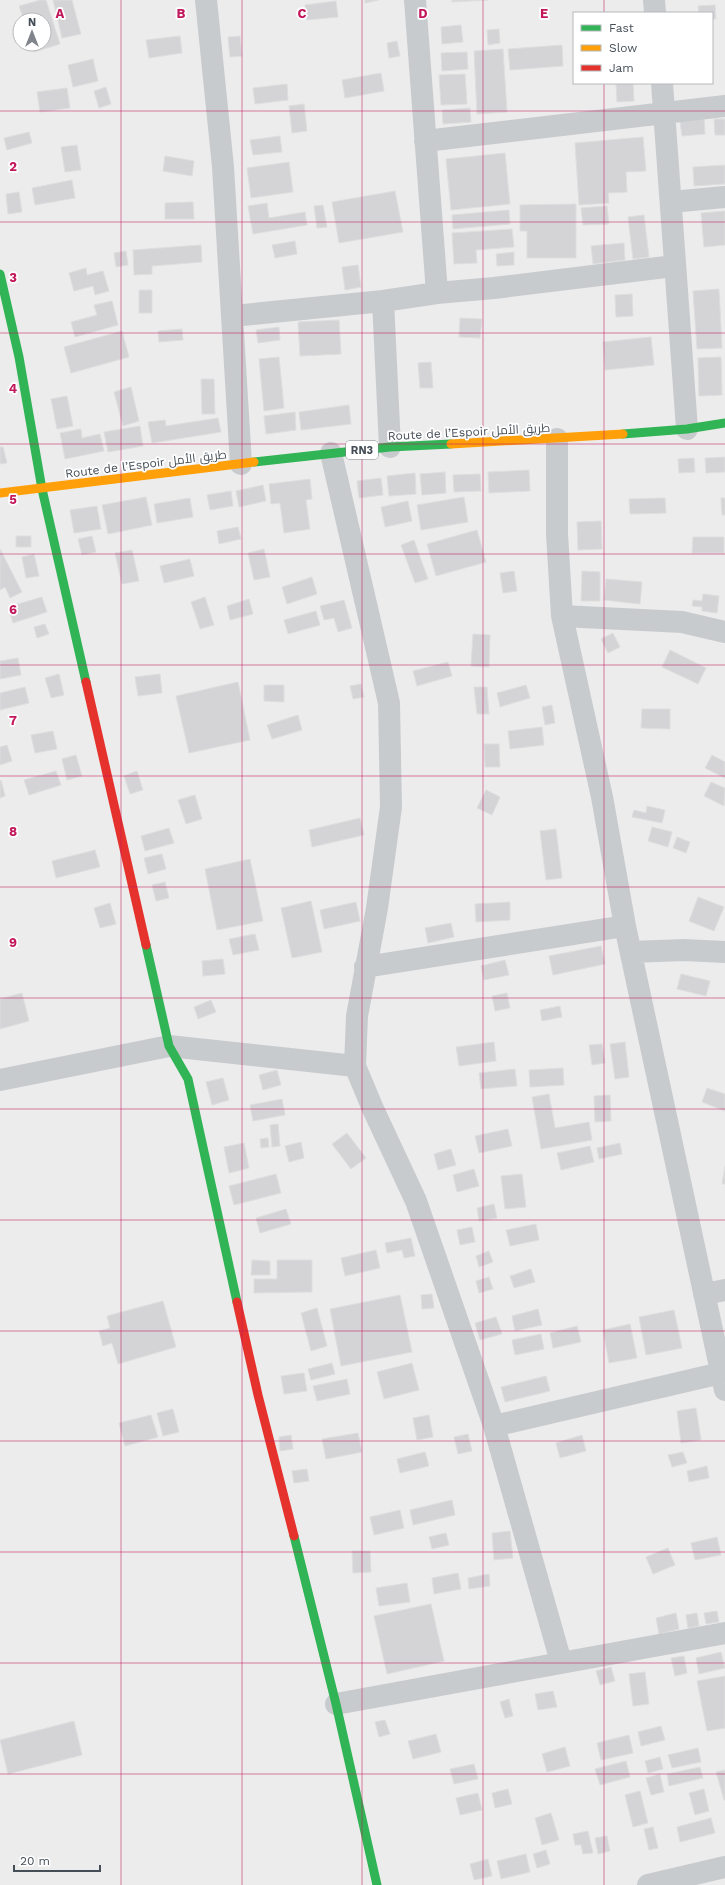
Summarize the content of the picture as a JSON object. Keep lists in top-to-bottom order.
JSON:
{
  "streets": {
    "main road": ["Route de l’Espoir طريق الأمل", "RN3"]
  },
  "legend": ["Fast", "Slow", "Jam"],
  "scale_bar": "20 m",
  "north": "top",
  "grid": {
    "columns": [
      "A",
      "B",
      "C",
      "D",
      "E"
    ],
    "rows": [
      "2",
      "3",
      "4",
      "5",
      "6",
      "7",
      "8",
      "9"
    ]
  }
}
